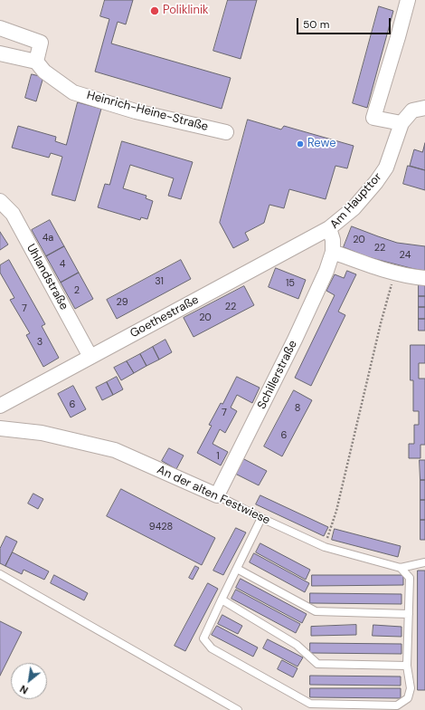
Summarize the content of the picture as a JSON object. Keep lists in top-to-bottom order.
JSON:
{
  "streets": {
    "street": [
      "Heinrich-Heine-Straße",
      "Am Haupttor",
      "Uhlandstraße",
      "Goethestraße",
      "Schillerstraße",
      "An der alten Festwiese"
    ]
  },
  "crossings": [
    ["Am Haupttor", "Goethestraße"],
    ["Am Haupttor", "Schillerstraße"],
    ["Uhlandstraße", "Goethestraße"],
    ["Schillerstraße", "An der alten Festwiese"]
  ],
  "places": ["Poliklinik", "Rewe"],
  "house_numbers": [
    "4a",
    "20",
    "22",
    "24",
    "4",
    "31",
    "15",
    "2",
    "29",
    "22",
    "7",
    "20",
    "3",
    "6",
    "8",
    "7",
    "6",
    "1",
    "9428"
  ],
  "scale_bar": "50 m",
  "north": "bottom left"
}
